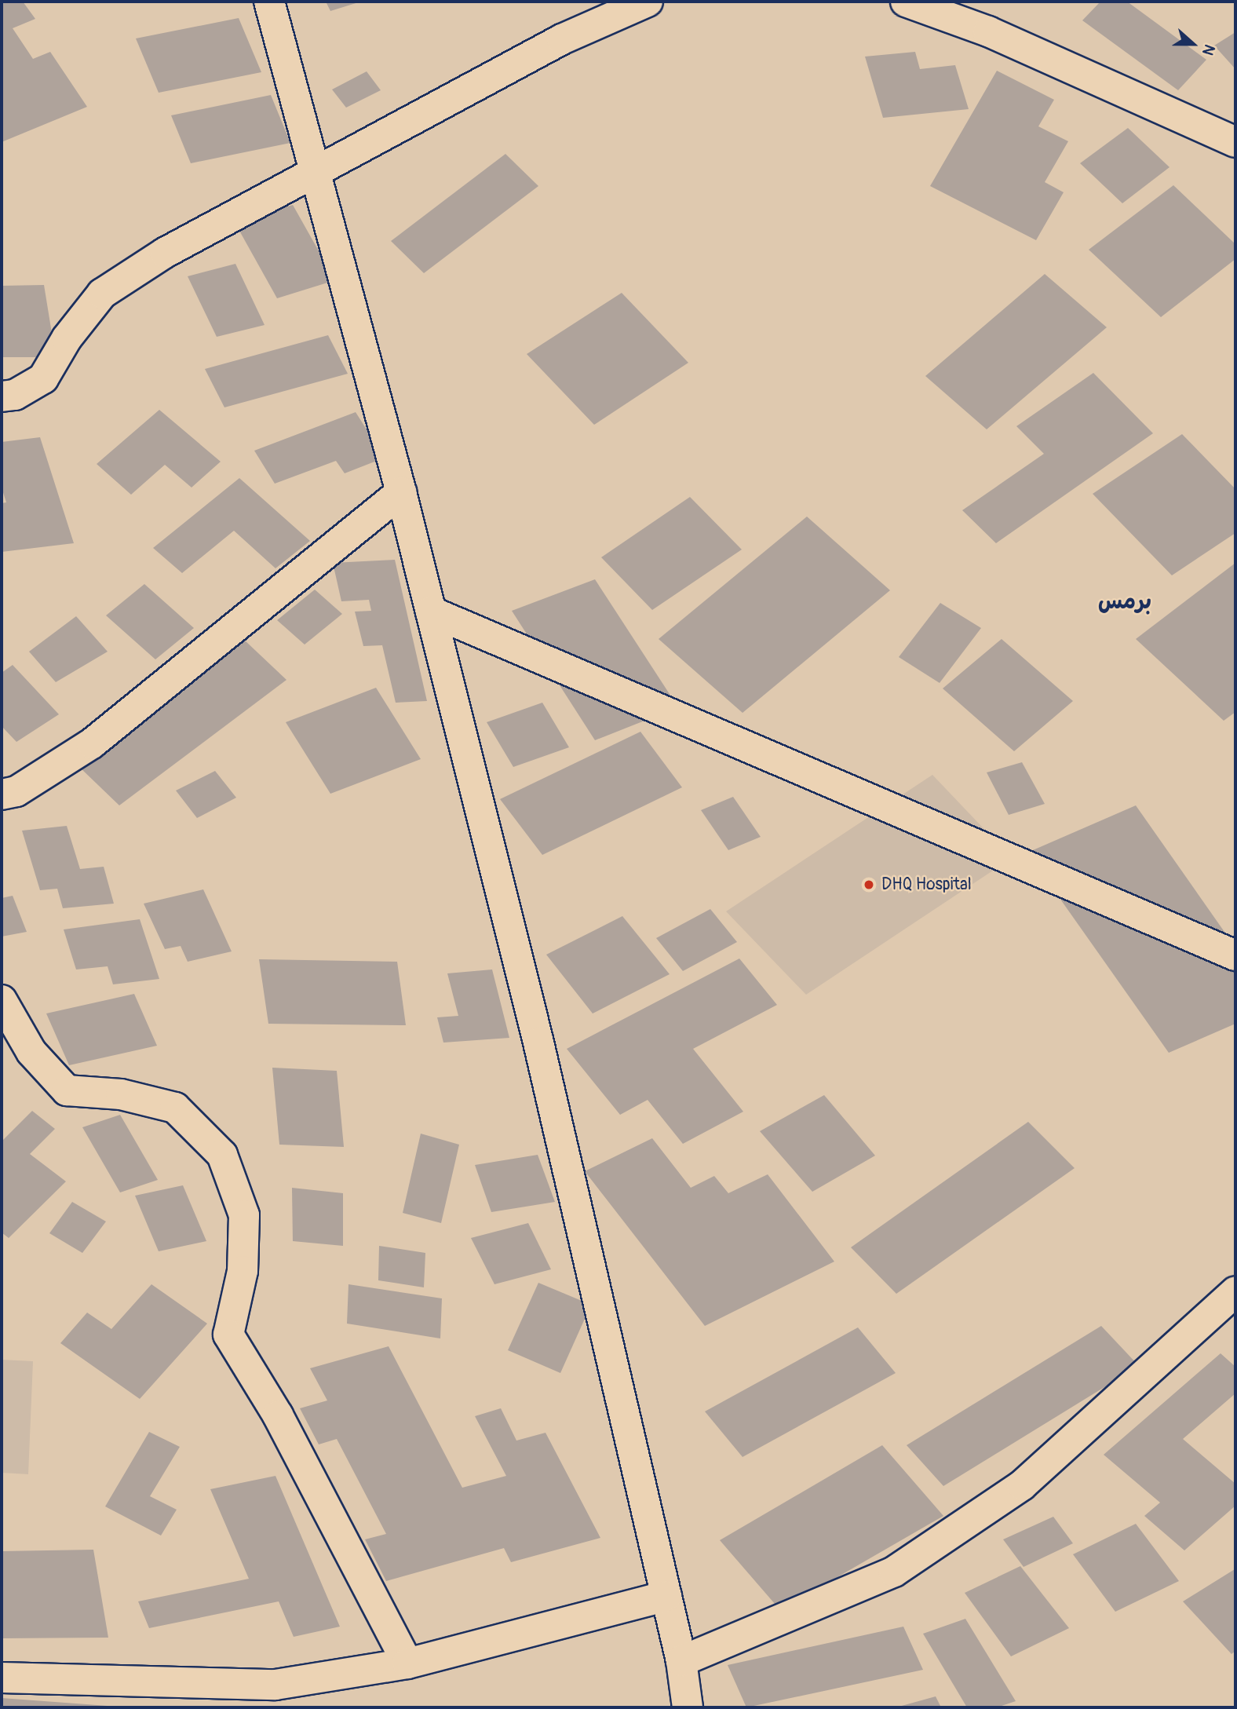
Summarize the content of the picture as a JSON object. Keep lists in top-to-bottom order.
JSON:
{
  "districts": ["برمس"],
  "places": ["DHQ Hospital"],
  "north": "right"
}
